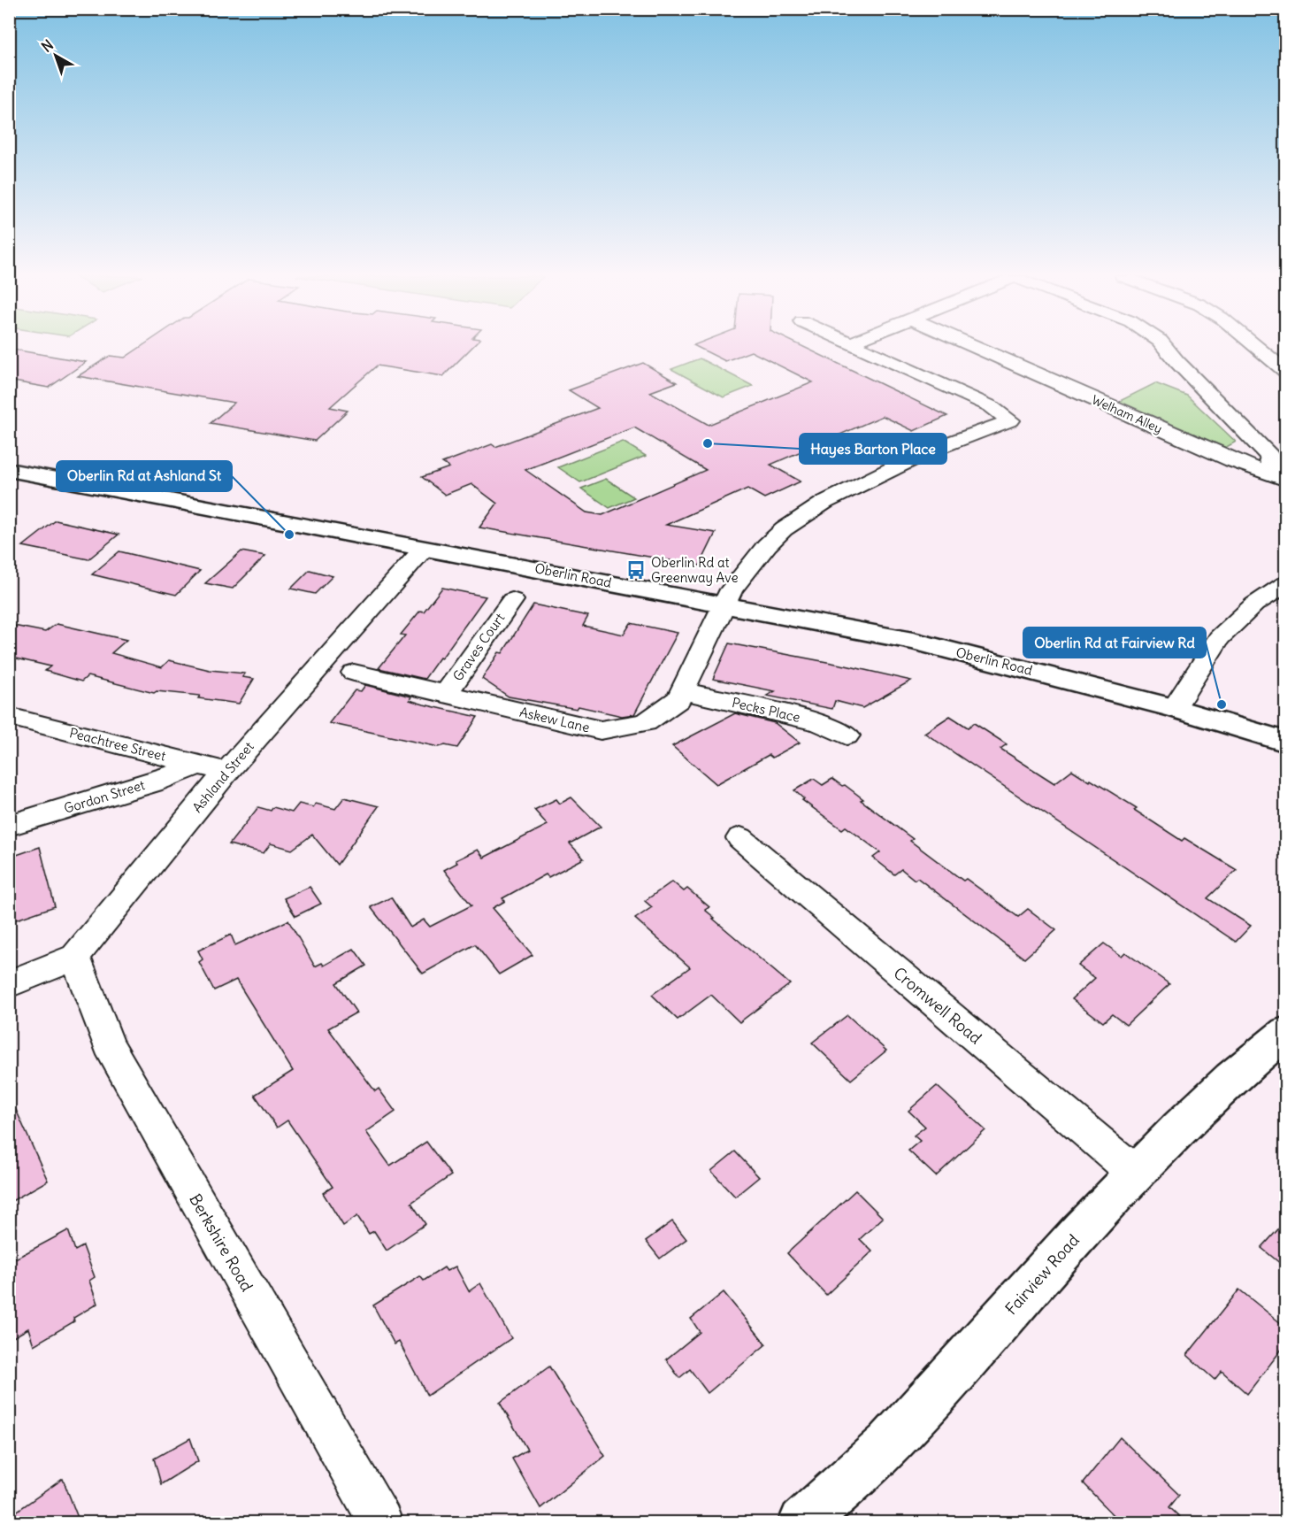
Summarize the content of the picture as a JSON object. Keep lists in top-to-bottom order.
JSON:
{
  "streets": {
    "main road": ["Oberlin Road", "Fairview Road"],
    "street": [
      "Welham Alley",
      "Graves Court",
      "Pecks Place",
      "Askew Lane",
      "Peachtree Street",
      "Ashland Street",
      "Gordon Street",
      "Cromwell Road",
      "Berkshire Road"
    ]
  },
  "crossings": [
    ["Oberlin Road", "Askew Lane"],
    ["Oberlin Road", "Ashland Street"],
    ["Graves Court", "Askew Lane"],
    ["Pecks Place", "Askew Lane"],
    ["Peachtree Street", "Ashland Street"],
    ["Peachtree Street", "Gordon Street"],
    ["Ashland Street", "Berkshire Road"],
    ["Cromwell Road", "Fairview Road"]
  ],
  "places": {
    "other": ["Hayes Barton Place", "Oberlin Rd at Ashland St", "Oberlin Rd at Fairview Rd"],
    "bus stop": ["Oberlin Rd at Greenway Ave"]
  },
  "north": "top left"
}
